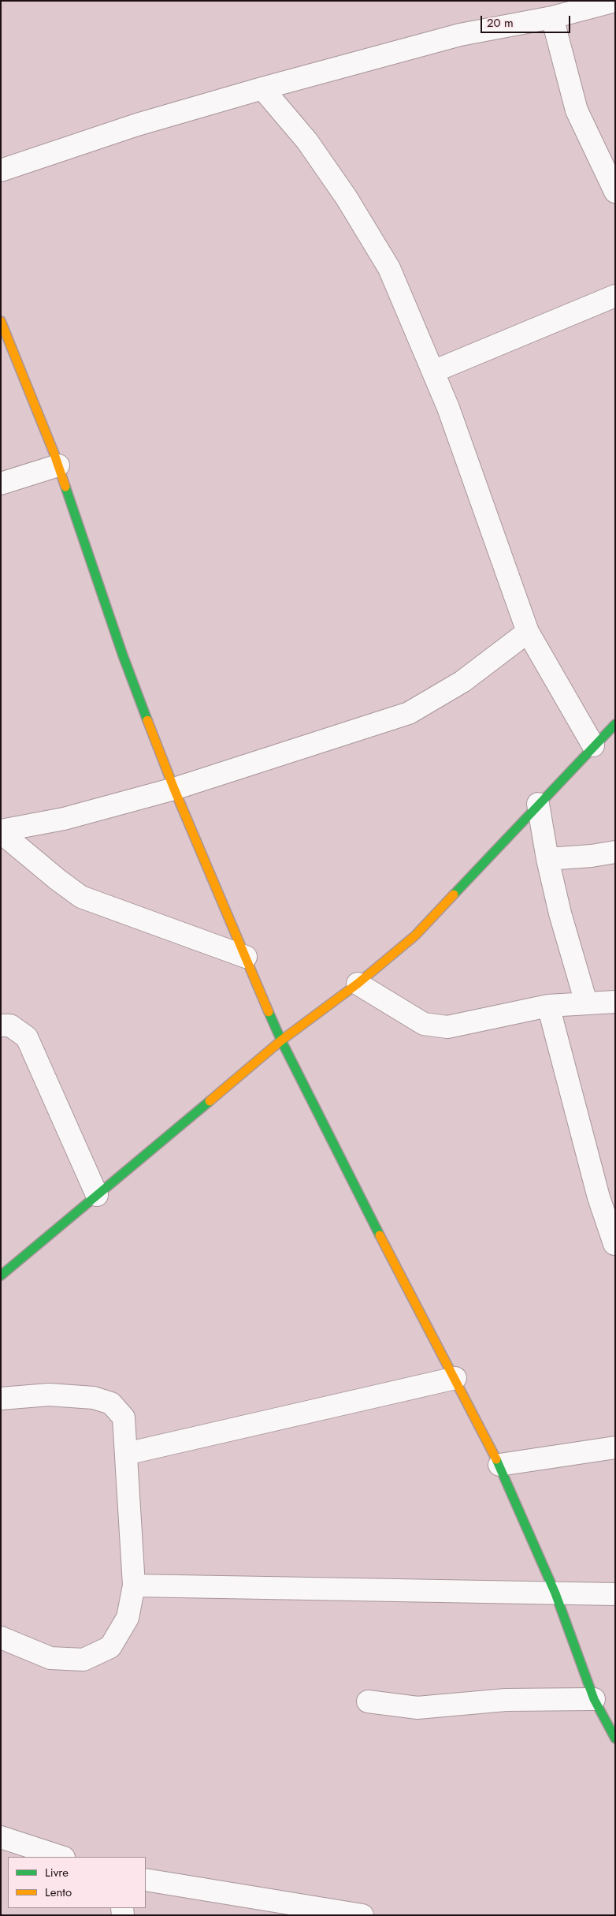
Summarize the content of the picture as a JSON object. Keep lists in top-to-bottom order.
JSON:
{
  "legend": ["Livre", "Lento"],
  "scale_bar": "20 m"
}
